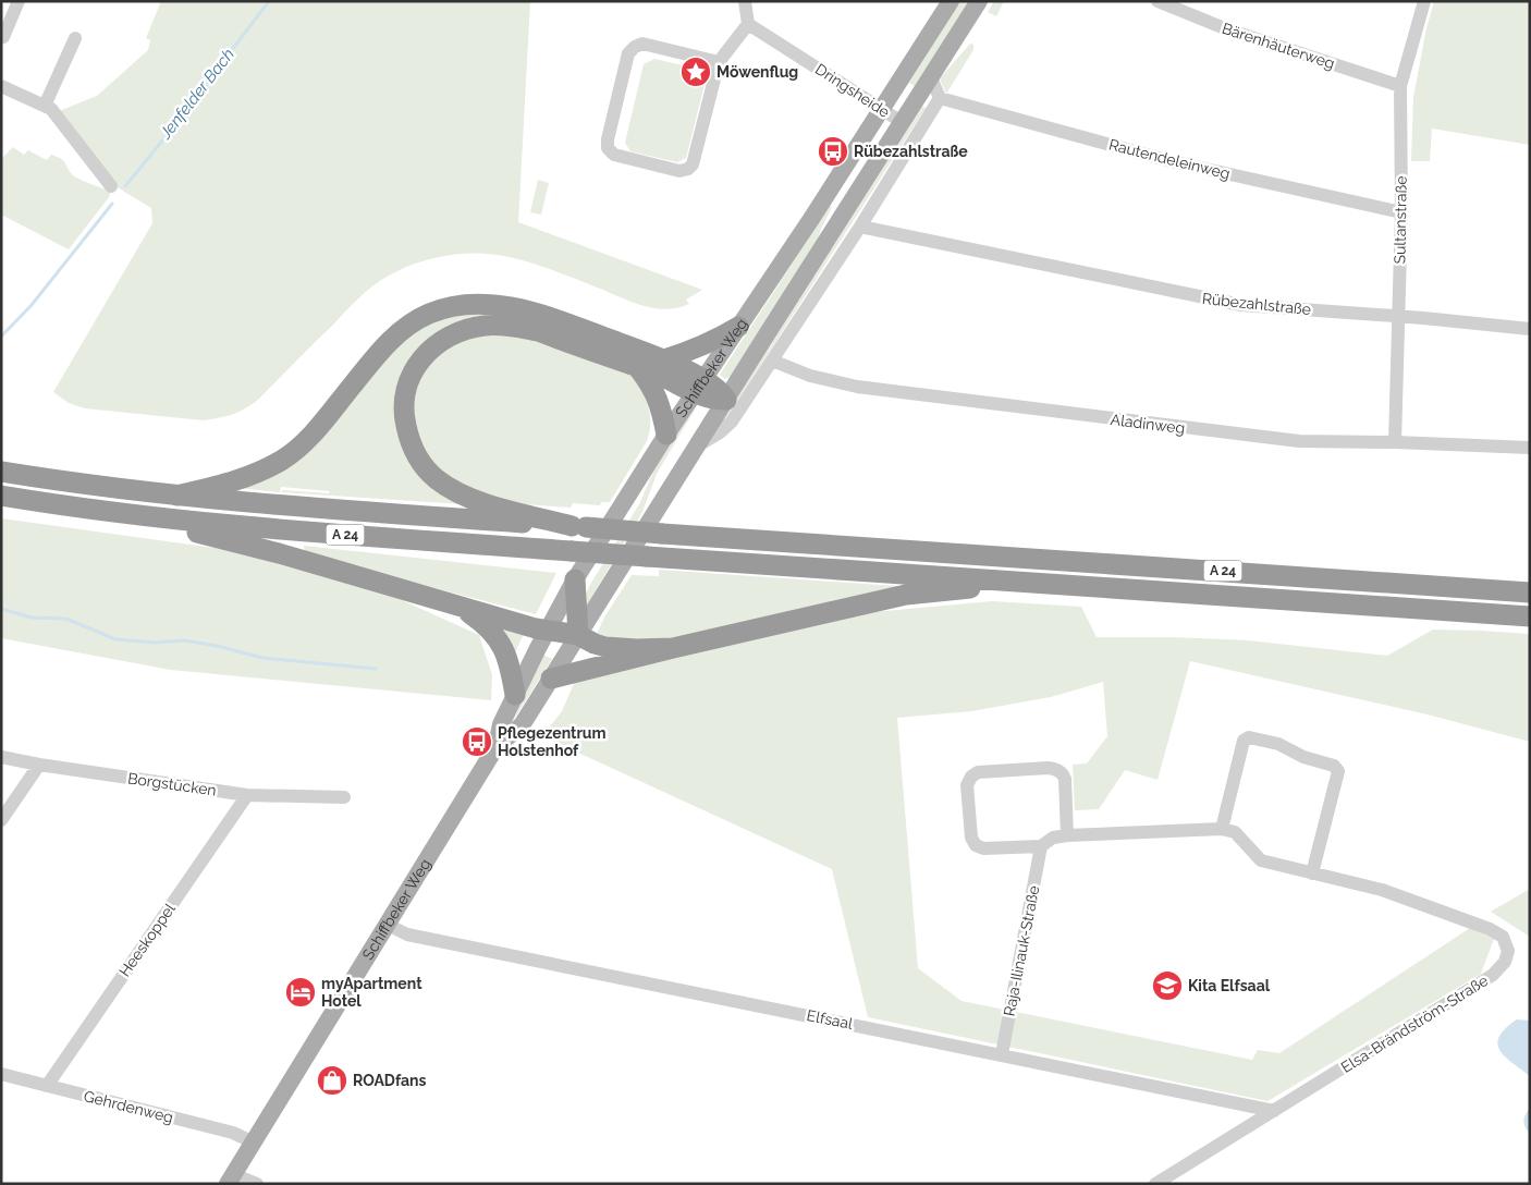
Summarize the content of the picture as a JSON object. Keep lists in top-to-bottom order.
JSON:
{
  "streets": {
    "highway": ["A 24"],
    "main road": ["Schiffbeker Weg"],
    "street": [
      "Bärenhäuterweg",
      "Dringsheide",
      "Rautendeleinweg",
      "Sultanstraße",
      "Rübezahlstraße",
      "Aladinweg",
      "Borgstücken",
      "Heeskoppel",
      "Raja-Ilinauk-Straße",
      "Elfsaal",
      "Elsa-Brändström-Straße",
      "Gehrdenweg"
    ]
  },
  "crossings": [
    ["Bärenhäuterweg", "Sultanstraße"],
    ["Dringsheide", "Schiffbeker Weg"],
    ["Rautendeleinweg", "Sultanstraße"],
    ["Rautendeleinweg", "Schiffbeker Weg"],
    ["Sultanstraße", "Rübezahlstraße"],
    ["Sultanstraße", "Aladinweg"],
    ["Rübezahlstraße", "Schiffbeker Weg"],
    ["Schiffbeker Weg", "Aladinweg"],
    ["Schiffbeker Weg", "Elfsaal"],
    ["Schiffbeker Weg", "Gehrdenweg"],
    ["Borgstücken", "Heeskoppel"],
    ["Heeskoppel", "Gehrdenweg"],
    ["Raja-Ilinauk-Straße", "Elfsaal"],
    ["Elfsaal", "Elsa-Brändström-Straße"]
  ],
  "water": ["Jenfelder Bach"],
  "places": {
    "place": ["Möwenflug"],
    "bus stop": ["Rübezahlstraße", "Pflegezentrum Holstenhof"],
    "school or university": ["Kita Elfsaal"],
    "hotel": ["myApartment Hotel"],
    "shop": ["ROADfans"]
  }
}
